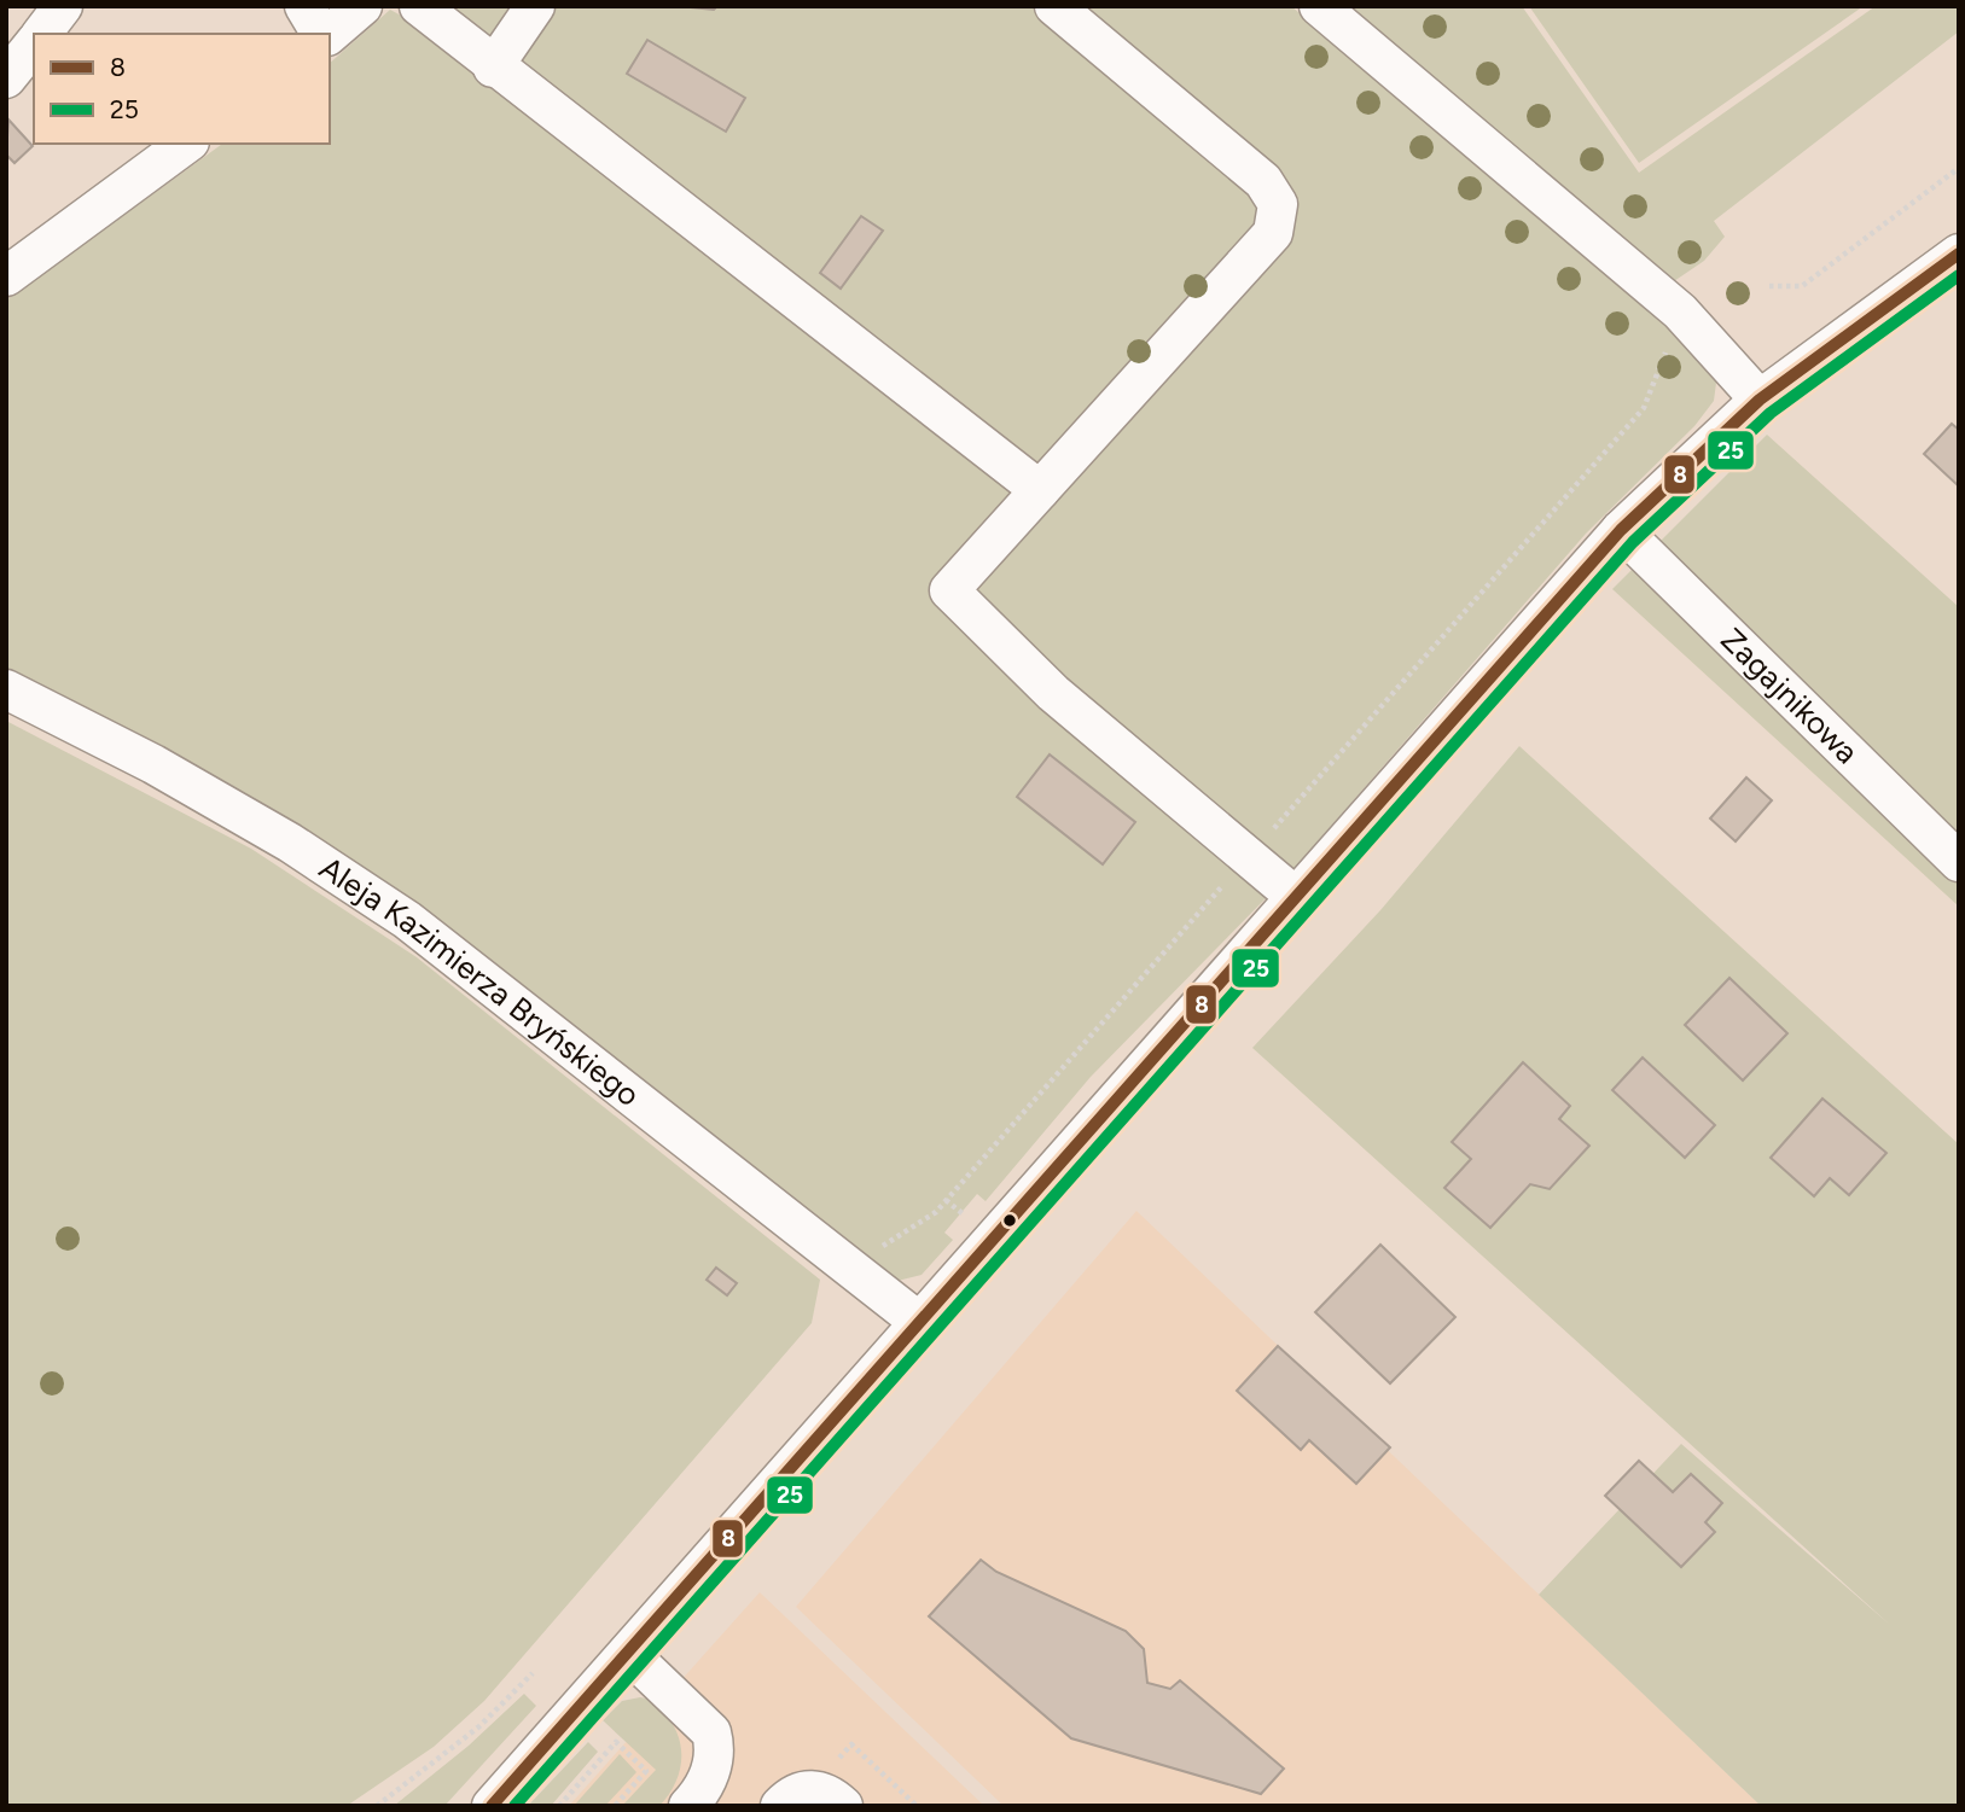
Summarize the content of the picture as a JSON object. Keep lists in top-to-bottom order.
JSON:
{
  "streets": {
    "street": ["Zagajnikowa", "Aleja Kazimierza Bryńskiego"]
  },
  "lines": ["transit line 8", "transit line 25"],
  "legend": ["8", "25"]
}
